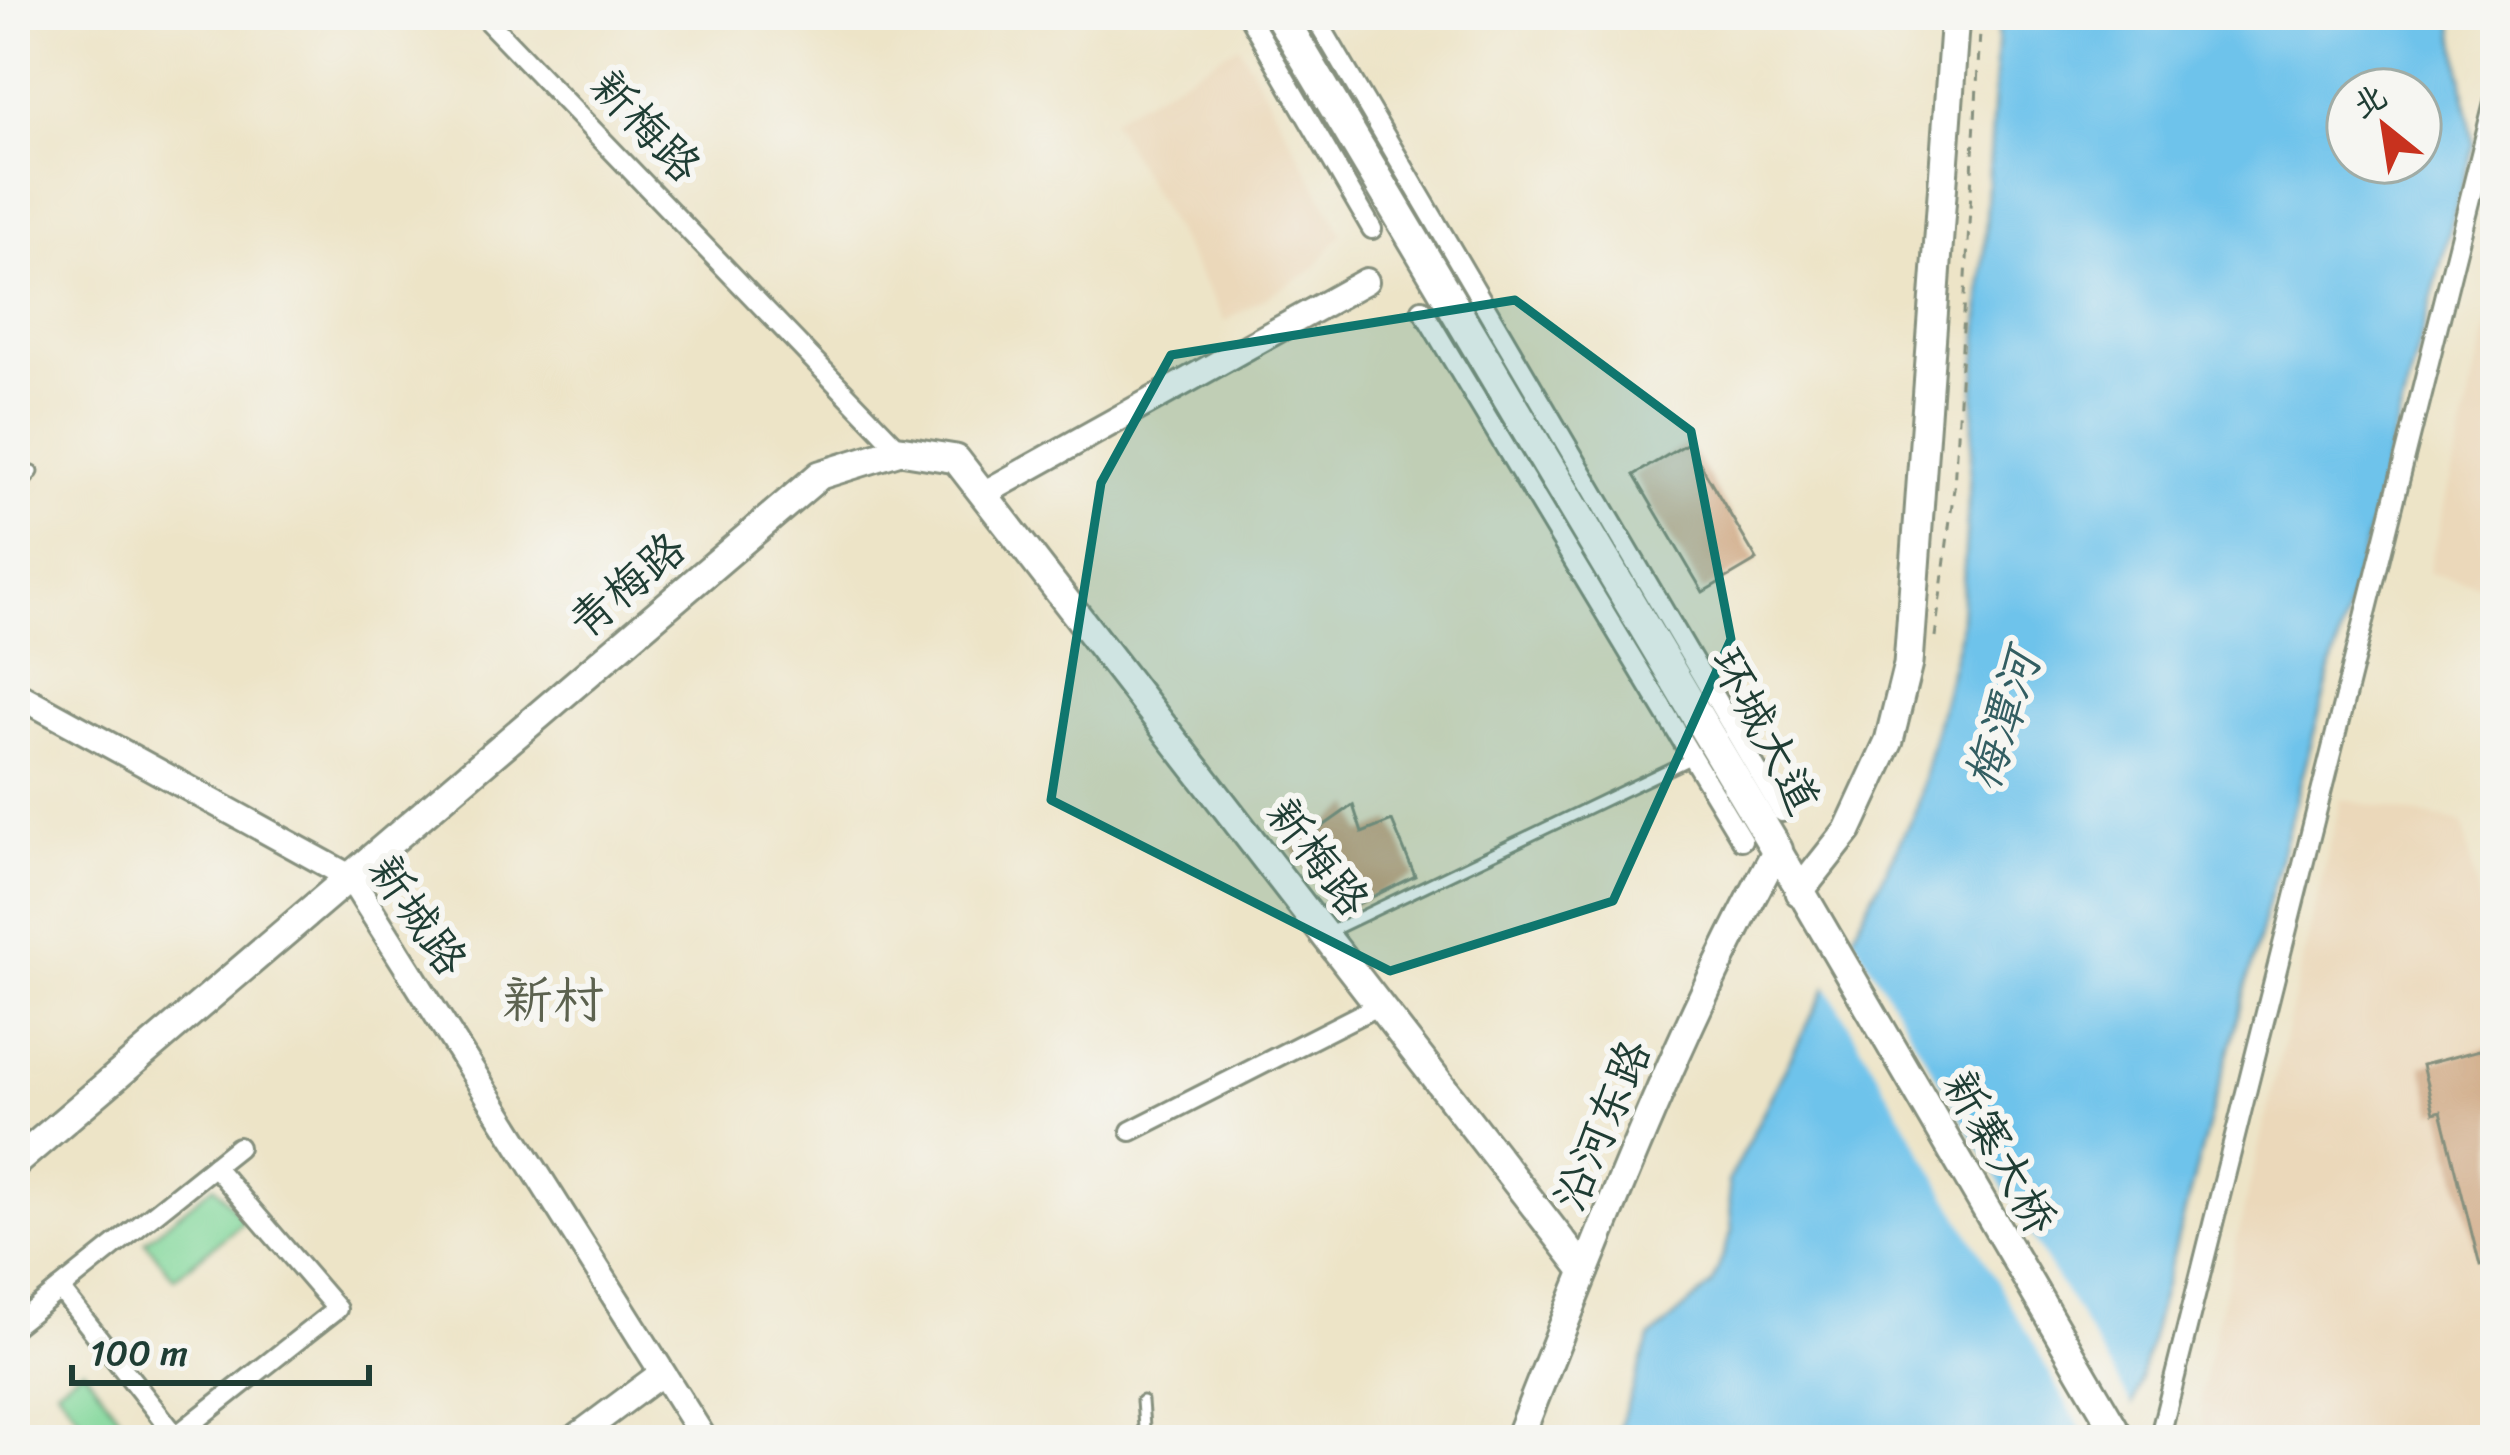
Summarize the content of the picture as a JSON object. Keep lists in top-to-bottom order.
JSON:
{
  "streets": {
    "main road": [
      "新梅路",
      "青梅路",
      "环城大道",
      "沿河东路",
      "新寨大桥"
    ],
    "street": ["新城路"]
  },
  "crossings": [
    ["新梅路", "青梅路"],
    ["新梅路", "沿河东路"],
    ["青梅路", "新城路"],
    ["环城大道", "沿河东路"],
    ["环城大道", "新寨大桥"],
    ["沿河东路", "新寨大桥"]
  ],
  "districts": ["新村"],
  "water": ["梅潭河"],
  "scale_bar": "100 m",
  "north": "top left"
}
